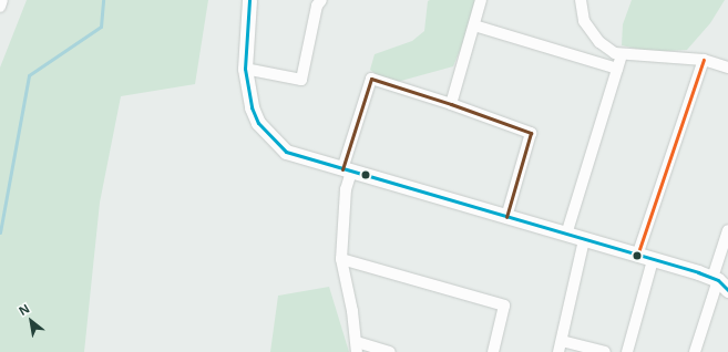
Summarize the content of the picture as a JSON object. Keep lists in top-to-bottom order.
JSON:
{
  "north": "top left"
}
